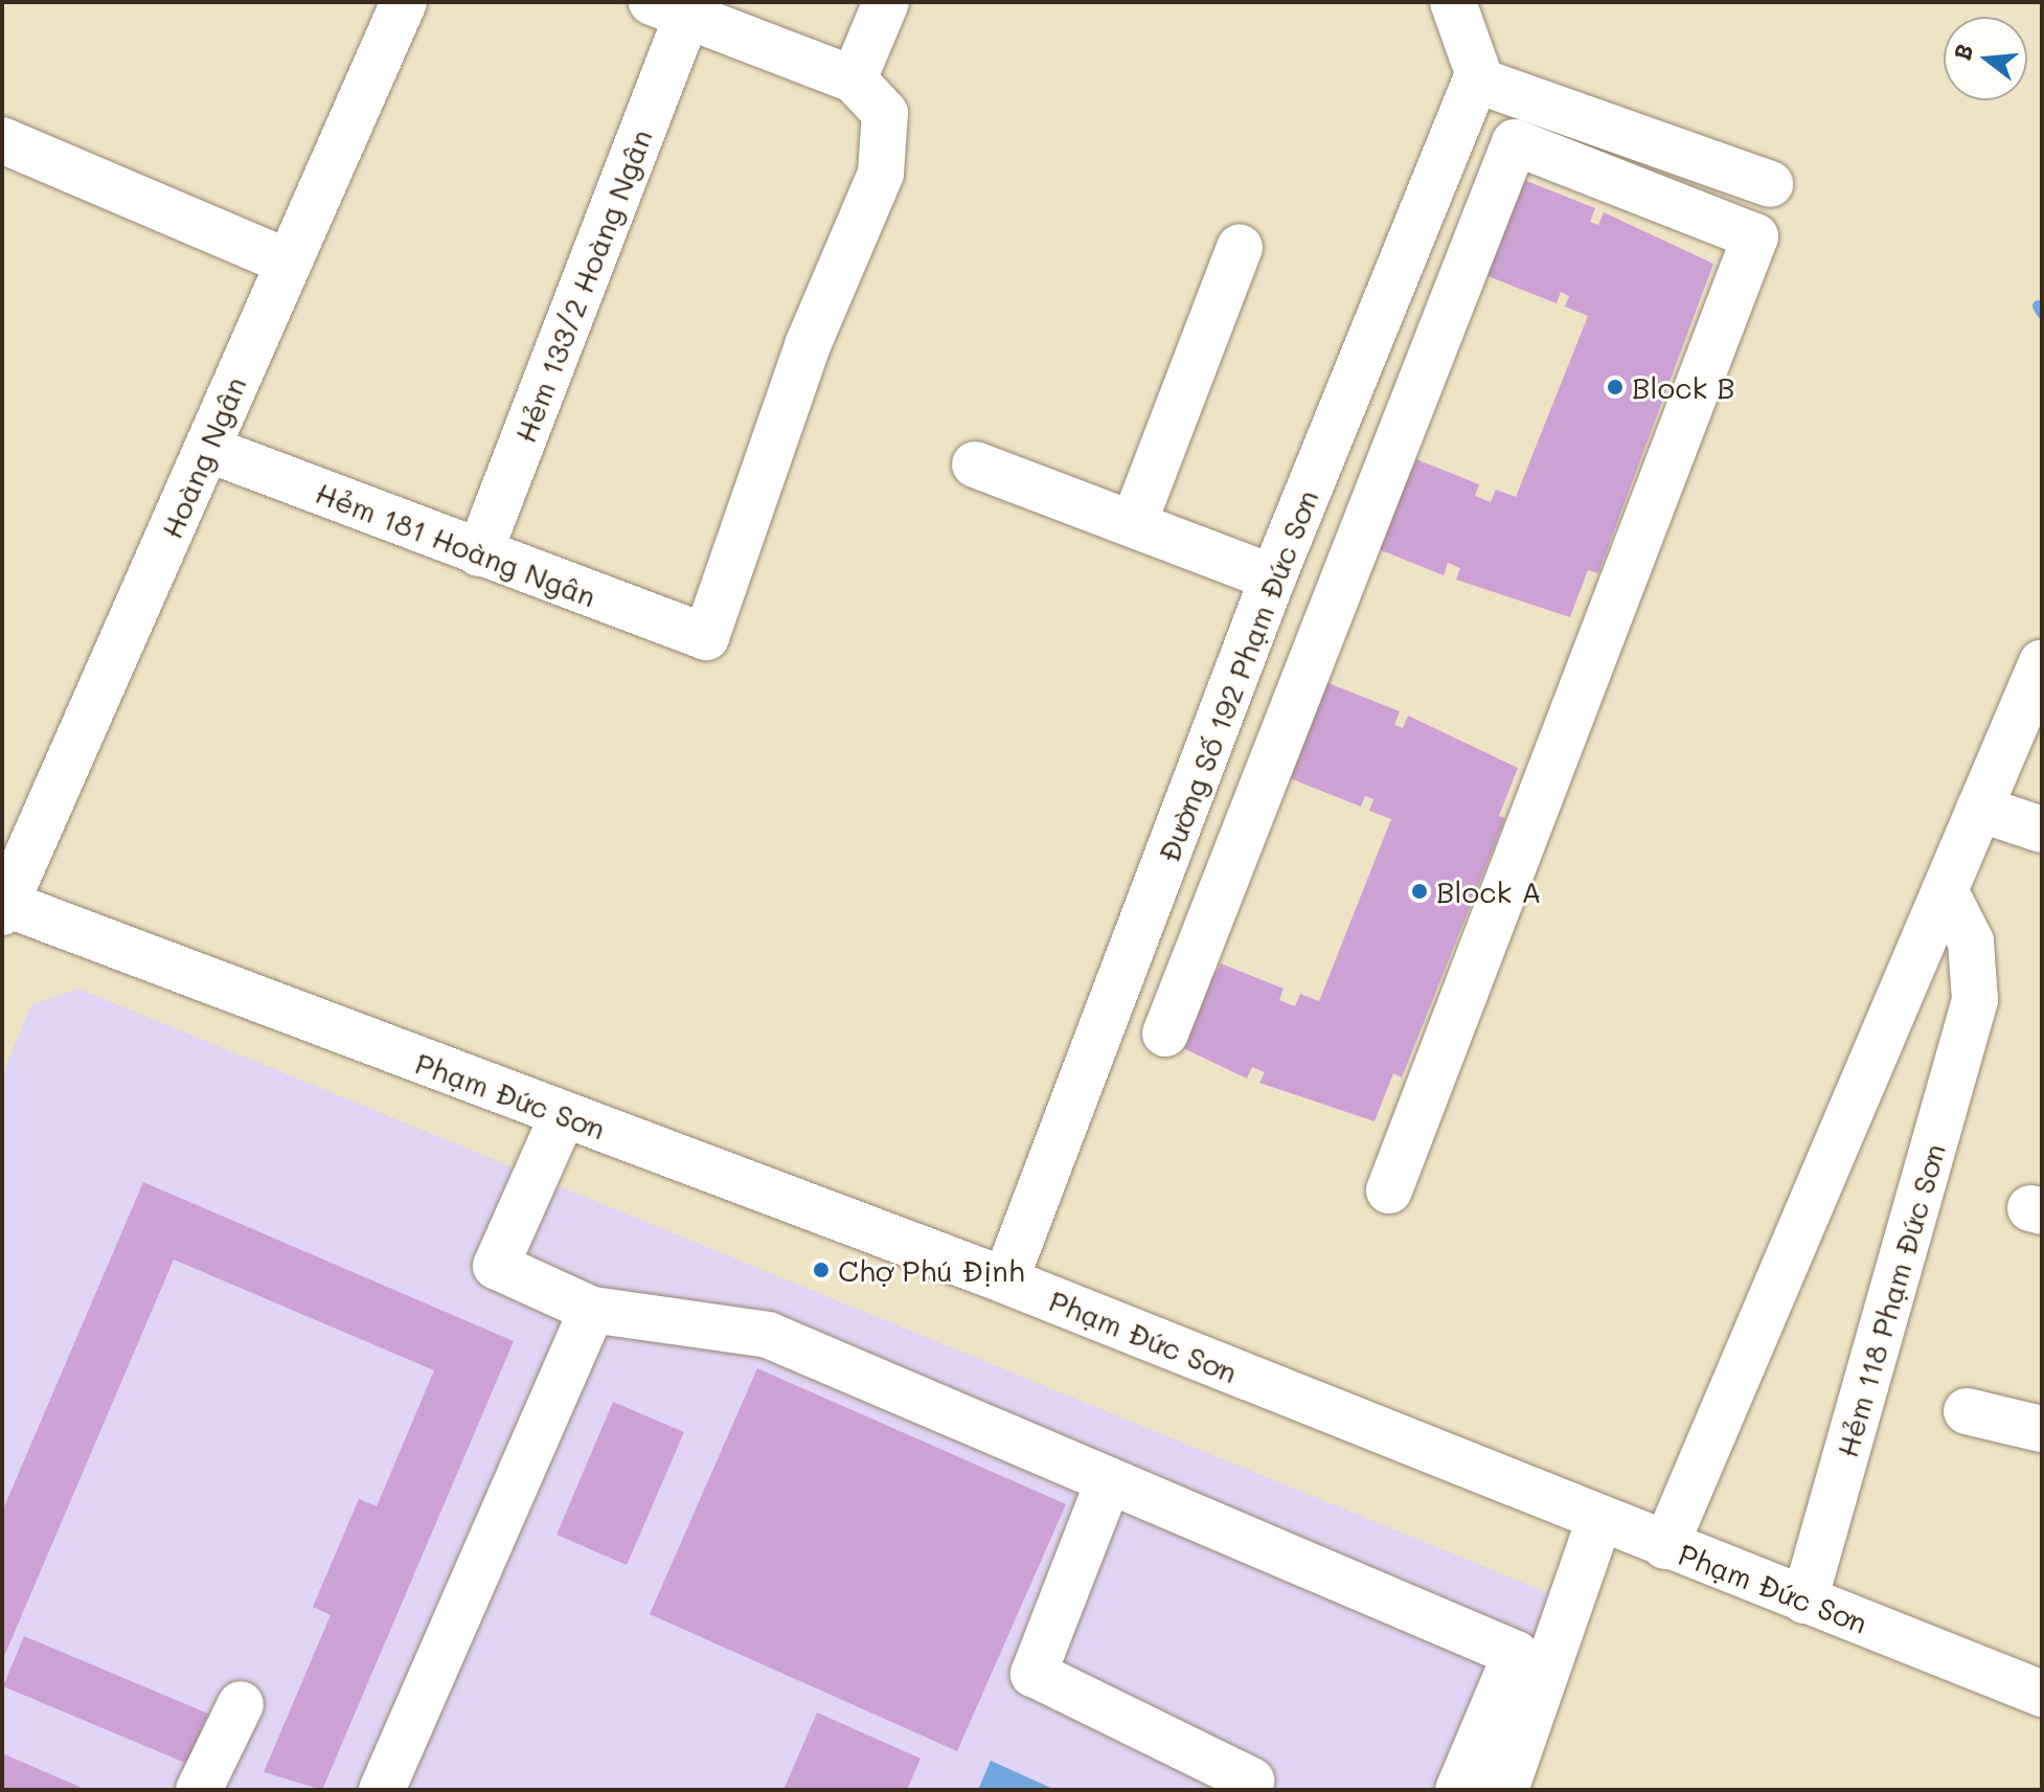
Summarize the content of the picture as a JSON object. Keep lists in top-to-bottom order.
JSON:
{
  "streets": {
    "street": [
      "Hẻm 133/2 Hoàng Ngân",
      "Hoàng Ngân",
      "Hẻm 181 Hoàng Ngân",
      "Đường Số 192 Phạm Đức Sơn",
      "Phạm Đức Sơn",
      "Hẻm 118 Phạm Đức Sơn"
    ]
  },
  "crossings": [
    ["Hẻm 133/2 Hoàng Ngân", "Hẻm 181 Hoàng Ngân"],
    ["Hoàng Ngân", "Hẻm 181 Hoàng Ngân"],
    ["Hoàng Ngân", "Phạm Đức Sơn"],
    ["Đường Số 192 Phạm Đức Sơn", "Phạm Đức Sơn"],
    ["Phạm Đức Sơn", "Hẻm 118 Phạm Đức Sơn"]
  ],
  "places": ["Block B", "Block A", "Chợ Phú Định"],
  "north": "left"
}
